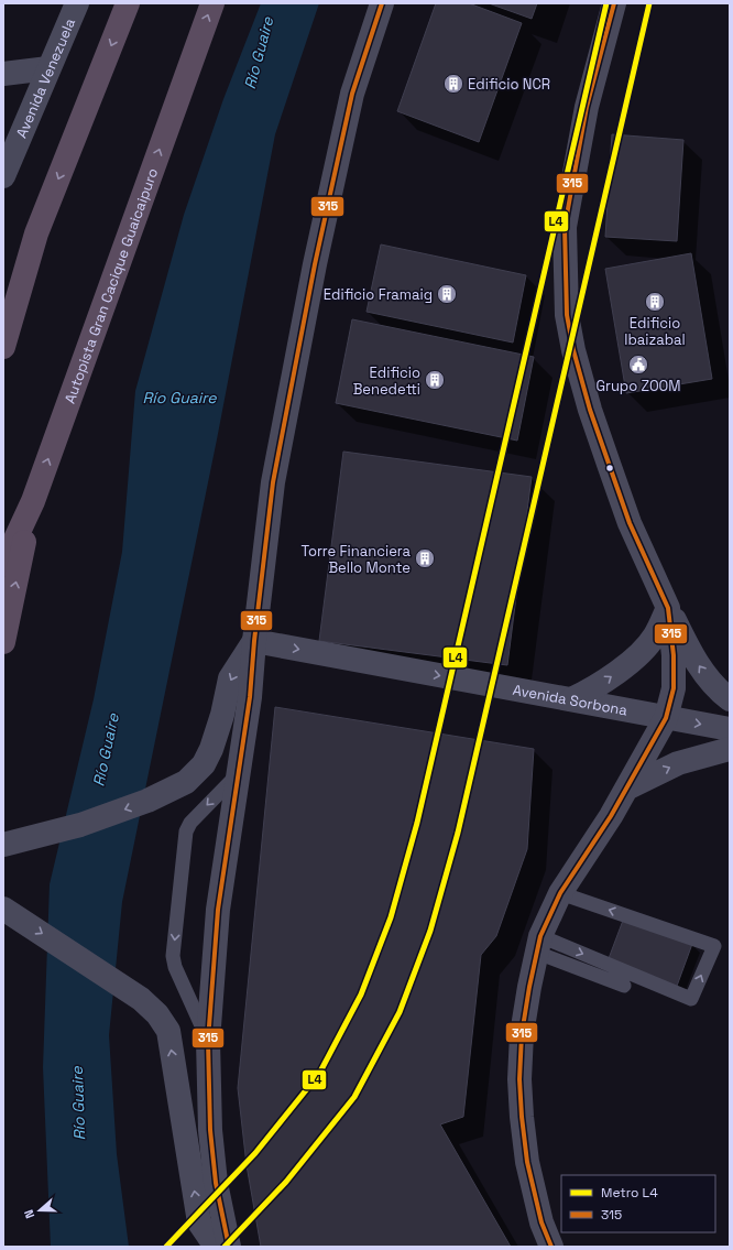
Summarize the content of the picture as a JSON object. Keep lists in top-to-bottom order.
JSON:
{
  "streets": {
    "highway": ["Autopista Gran Cacique Guaicaipuro"],
    "street": ["Avenida Venezuela", "Avenida Sorbona"]
  },
  "one_way": ["Avenida Sorbona"],
  "water": ["Río Guaire"],
  "places": {
    "building": [
      "Edificio NCR",
      "Edificio Framaig",
      "Edificio Ibaizabal",
      "Edificio Benedetti",
      "Torre Financiera Bello Monte"
    ],
    "public building": ["Grupo ZOOM"]
  },
  "lines": ["metro line L4", "transit line 315"],
  "legend": ["Metro L4", "315"],
  "north": "left"
}
